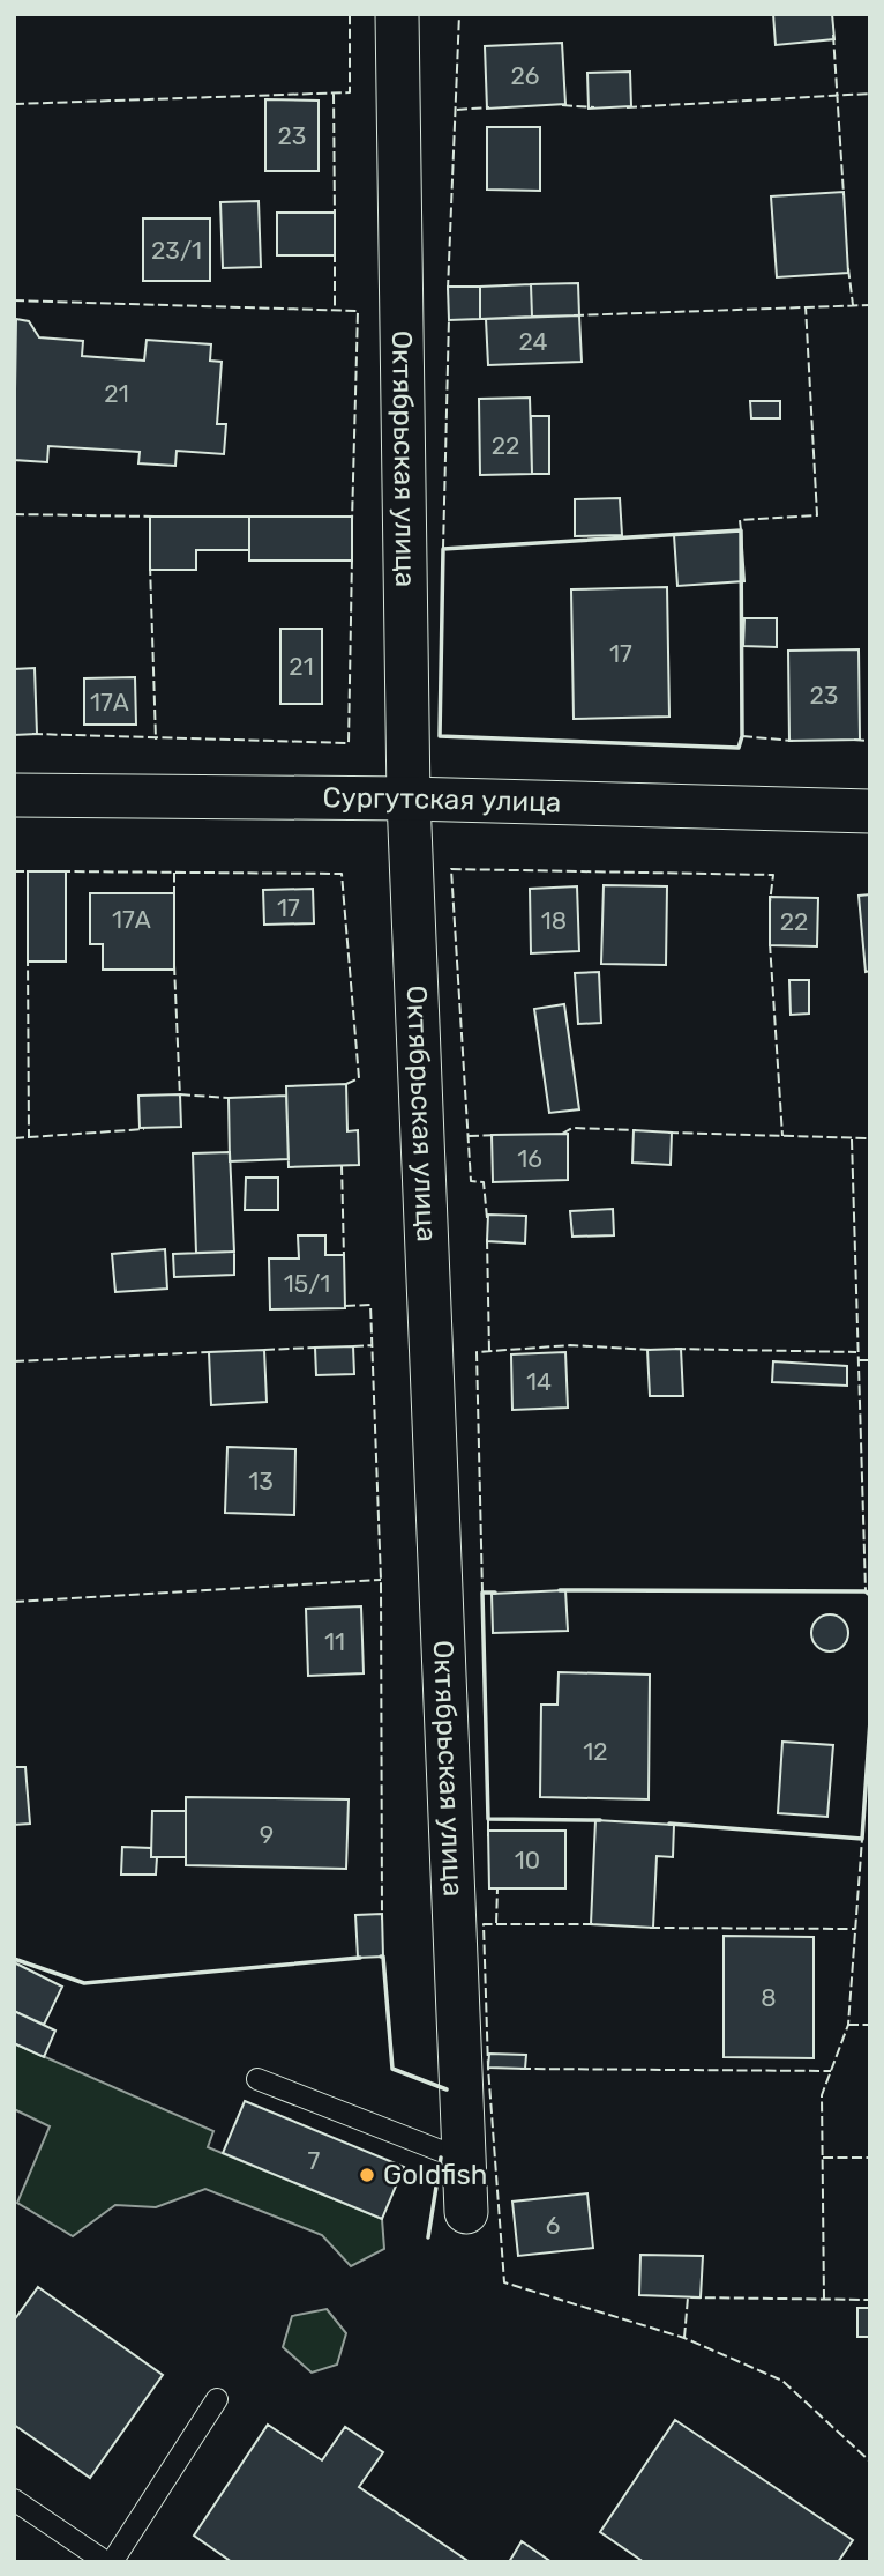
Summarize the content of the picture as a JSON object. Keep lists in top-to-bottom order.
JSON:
{
  "streets": {
    "street": ["Октябрьская улица", "Сургутская улица"]
  },
  "crossings": [
    ["Октябрьская улица", "Сургутская улица"]
  ],
  "places": ["Goldfish"],
  "house_numbers": [
    "26",
    "23",
    "23/1",
    "24",
    "21",
    "22",
    "17",
    "21",
    "23",
    "17А",
    "17",
    "17А",
    "18",
    "22",
    "16",
    "15/1",
    "14",
    "13",
    "11",
    "12",
    "9",
    "10",
    "8",
    "7",
    "6"
  ]
}
